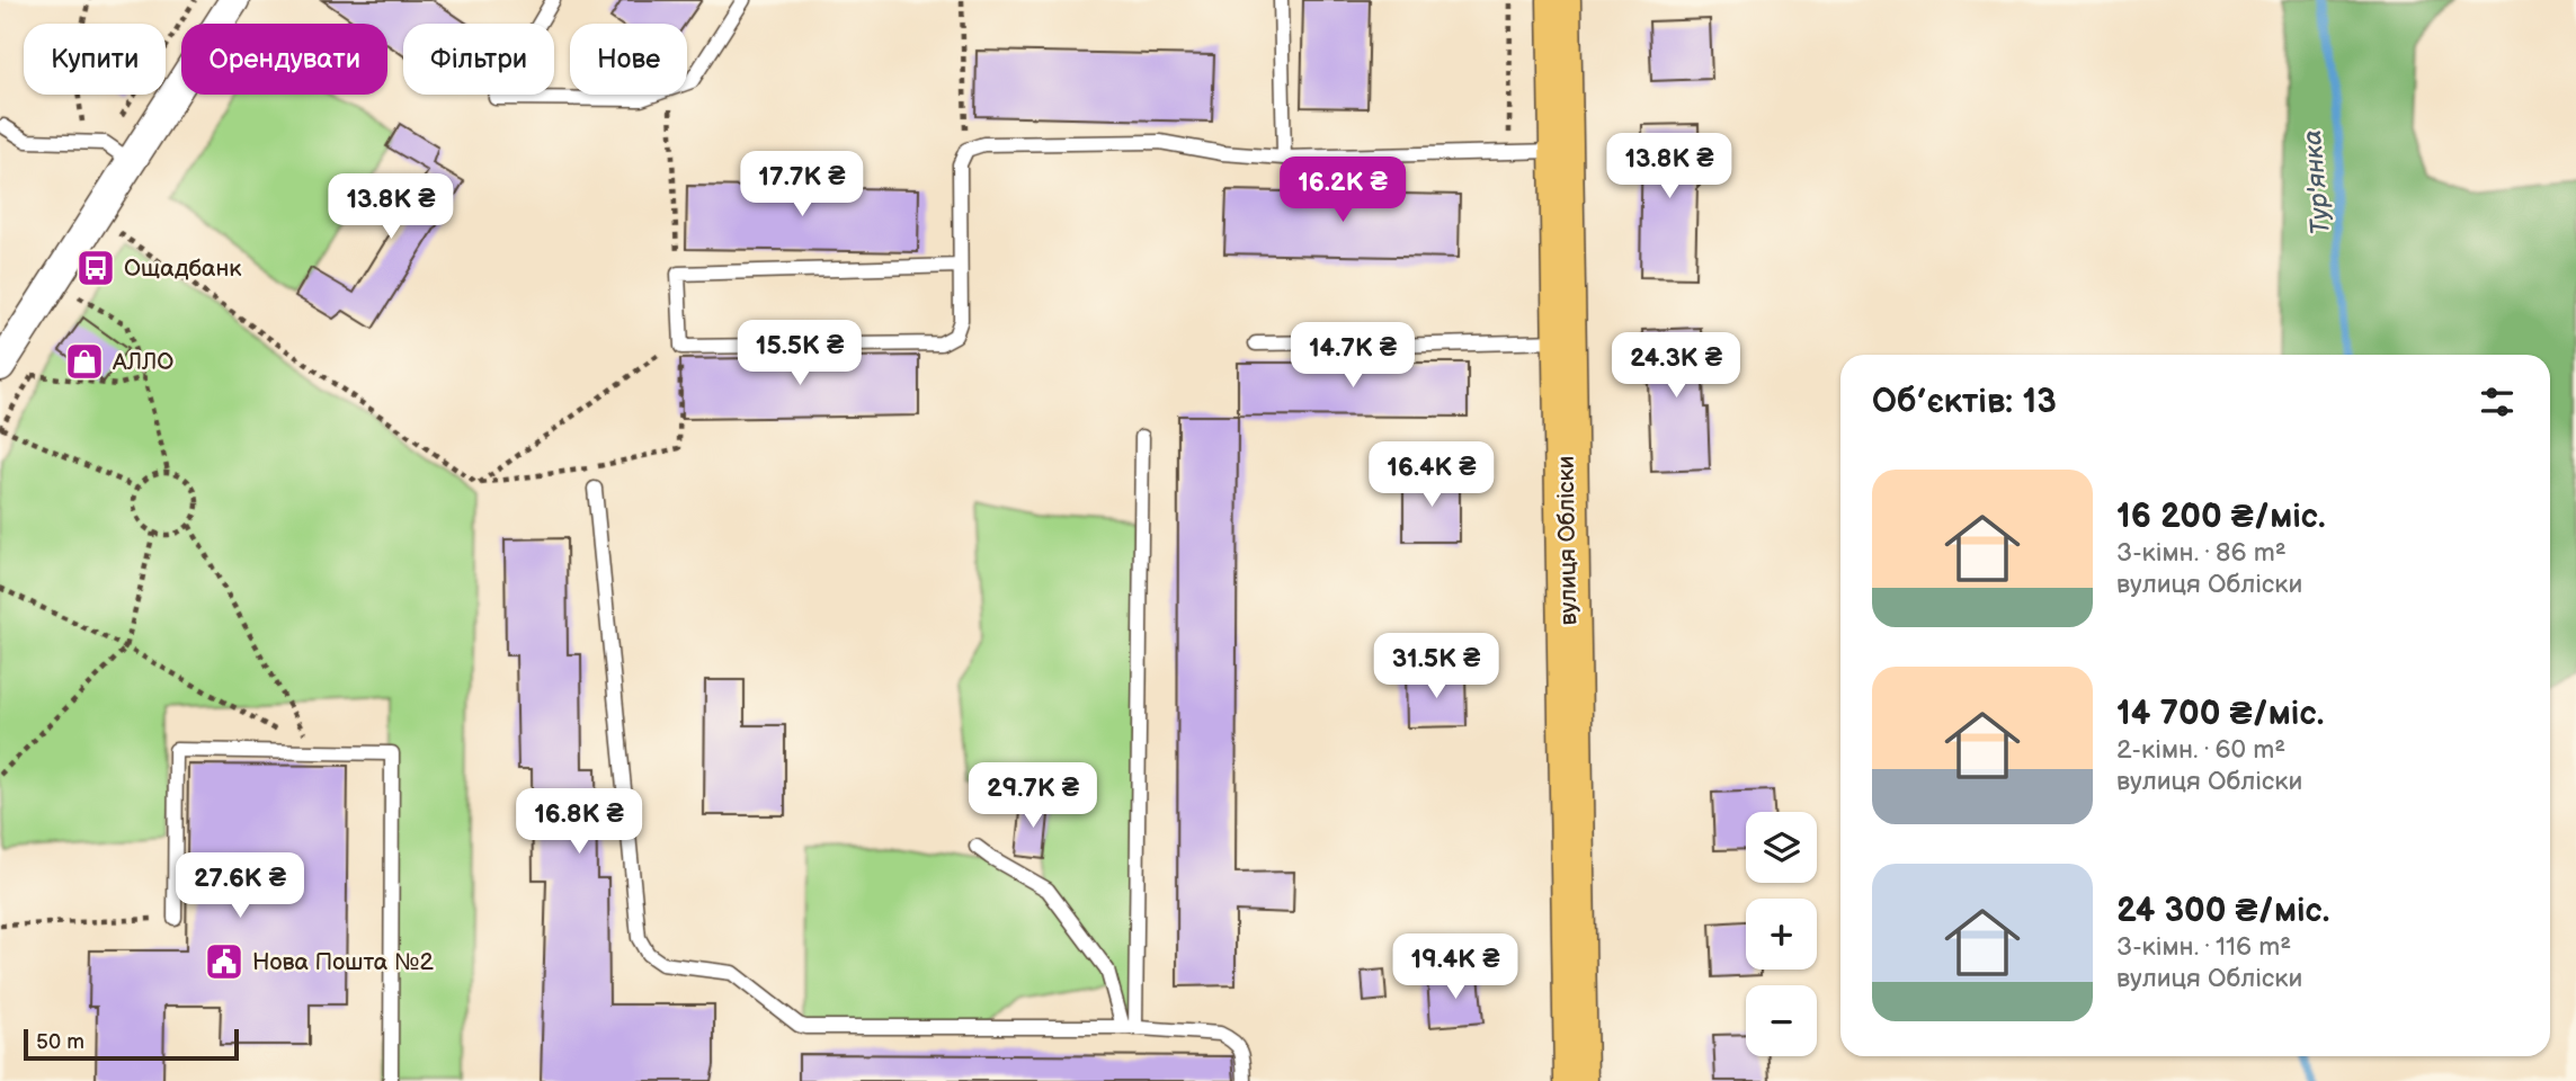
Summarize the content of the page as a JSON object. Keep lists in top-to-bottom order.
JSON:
{
  "streets": {
    "main road": ["вулиця Обліски"]
  },
  "water": ["Тур'янка"],
  "places": {
    "bus stop": ["Ощадбанк"],
    "shop": ["АЛЛО"],
    "public building": ["Нова Пошта №2"]
  },
  "scale_bar": "50 m",
  "page": {
    "chip": [
      "Купити",
      "Орендувати",
      "Фільтри",
      "Нове"
    ],
    "price": [
      "13.8K ₴",
      "17.7K ₴",
      "16.2K ₴",
      "13.8K ₴",
      "15.5K ₴",
      "14.7K ₴",
      "24.3K ₴",
      "16.4K ₴",
      "31.5K ₴",
      "29.7K ₴",
      "16.8K ₴",
      "27.6K ₴",
      "19.4K ₴"
    ],
    "heading": "Об’єктів: 13",
    "list": [
      {
        "name": "16 200 ₴/міс.",
        "note": "3-кімн. · 86 m² · вулиця Обліски"
      },
      {
        "name": "14 700 ₴/міс.",
        "note": "2-кімн. · 60 m² · вулиця Обліски"
      },
      {
        "name": "24 300 ₴/міс.",
        "note": "3-кімн. · 116 m² · вулиця Обліски"
      }
    ],
    "map_buttons": ["+", "−"],
    "scale": "50 m"
  }
}
